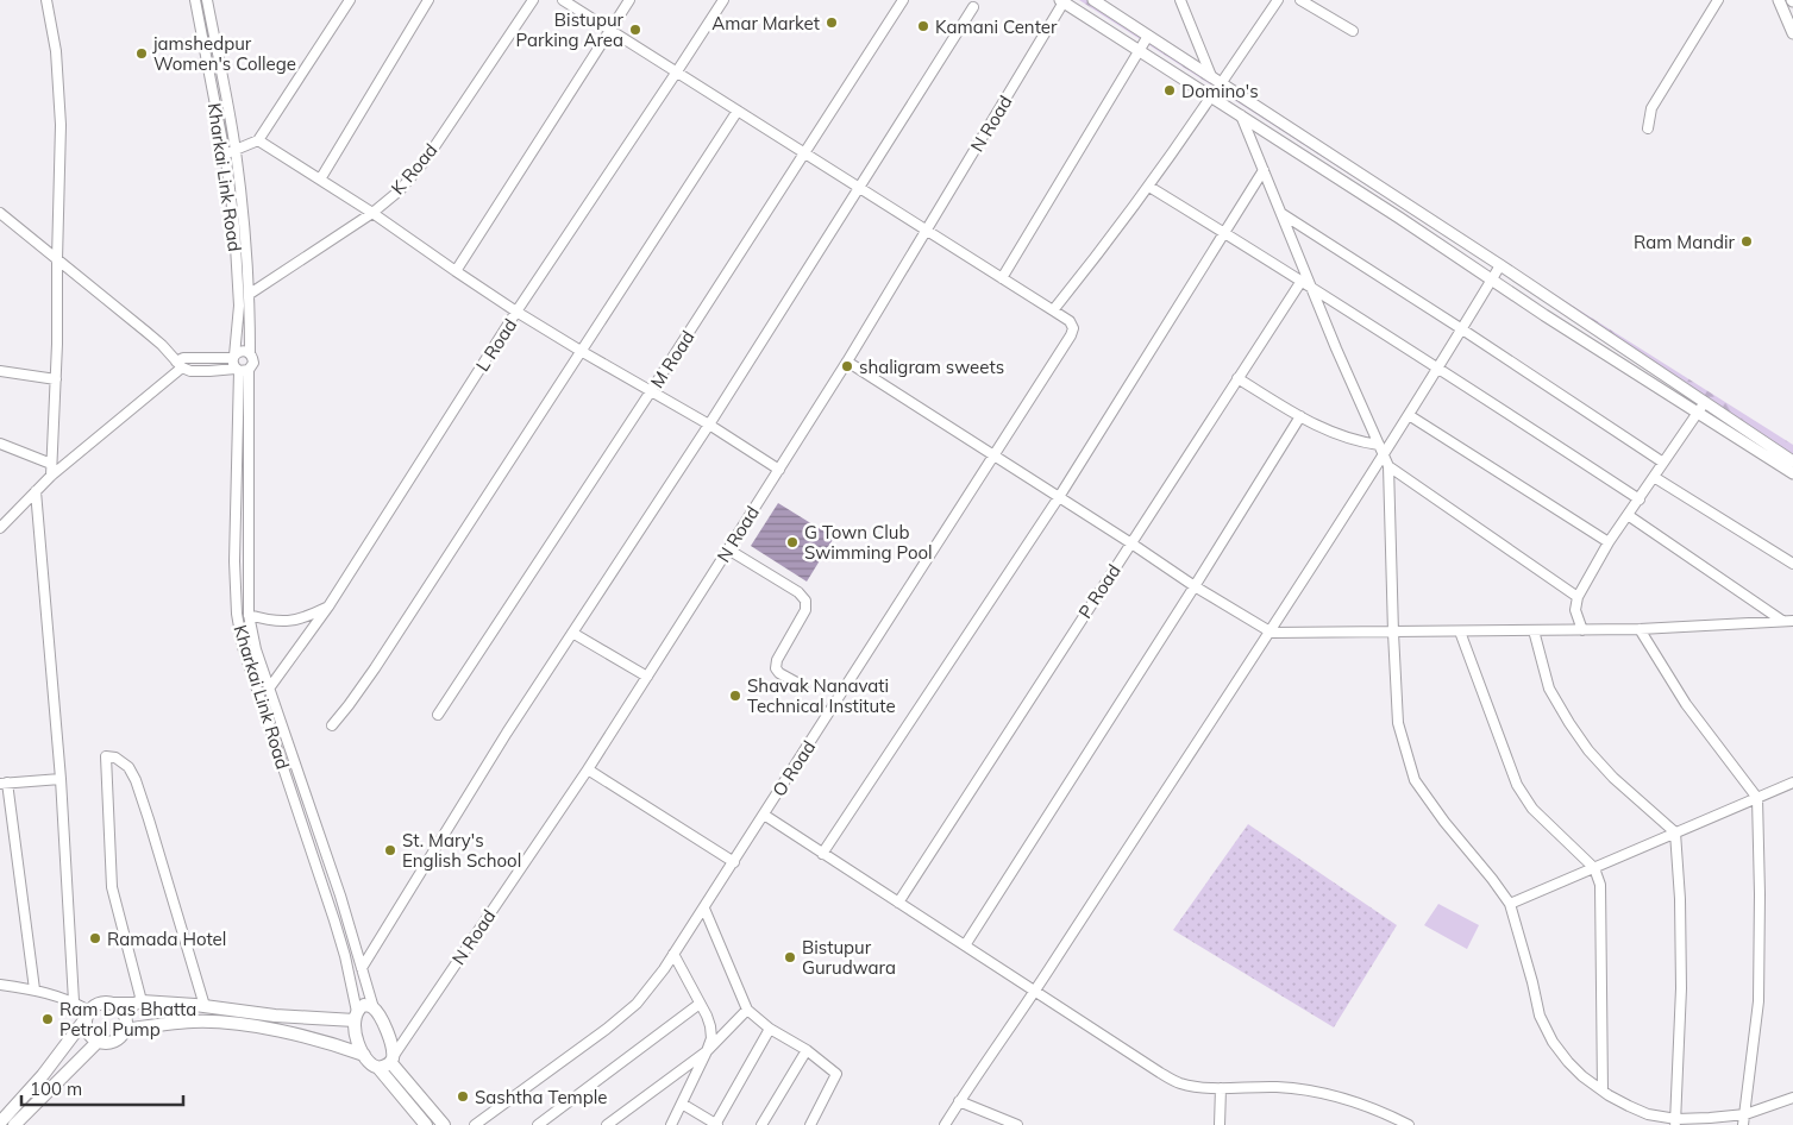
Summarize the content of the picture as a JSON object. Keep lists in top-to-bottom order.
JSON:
{
  "streets": {
    "street": [
      "N Road",
      "K Road",
      "Kharkai Link Road",
      "L Road",
      "M Road",
      "P Road",
      "O Road"
    ]
  },
  "crossings": [
    ["K Road", "Kharkai Link Road"]
  ],
  "places": [
    "Amar Market",
    "Kamani Center",
    "Bistupur Parking Area",
    "jamshedpur Women's College",
    "Domino's",
    "Ram Mandir",
    "shaligram sweets",
    "G Town Club Swimming Pool",
    "Shavak Nanavati Technical Institute",
    "St. Mary's English School",
    "Ramada Hotel",
    "Bistupur Gurudwara",
    "Ram Das Bhatta Petrol Pump",
    "Sashtha Temple"
  ],
  "scale_bar": "100 m"
}
